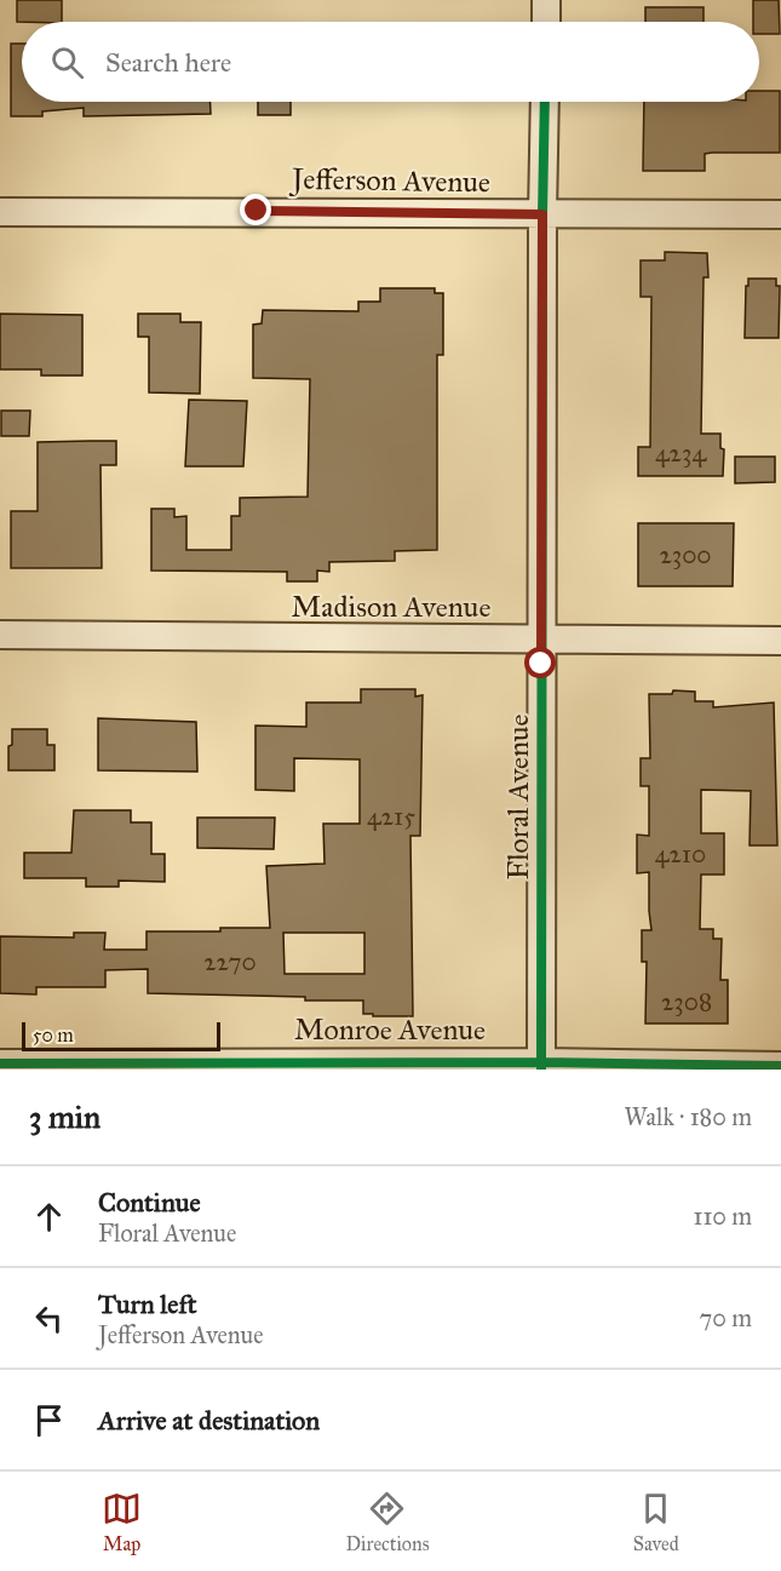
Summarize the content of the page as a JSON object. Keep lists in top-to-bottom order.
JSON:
{
  "streets": {
    "street": [
      "Jefferson Avenue",
      "Madison Avenue",
      "Floral Avenue",
      "Monroe Avenue"
    ]
  },
  "crossings": [
    ["Jefferson Avenue", "Floral Avenue"],
    ["Madison Avenue", "Floral Avenue"],
    ["Floral Avenue", "Monroe Avenue"]
  ],
  "house_numbers": [
    "4234",
    "2300",
    "4215",
    "4210",
    "2270",
    "2308"
  ],
  "scale_bar": "50 m",
  "page": {
    "search": "Search here",
    "scale": "50 m",
    "heading": ["3 min", "Walk · 180 m"],
    "list": [
      ["Continue", "Floral Avenue", "110 m"],
      ["Turn left", "Jefferson Avenue", "70 m"],
      "Arrive at destination"
    ],
    "nav": ["Map", "Directions", "Saved"]
  }
}
